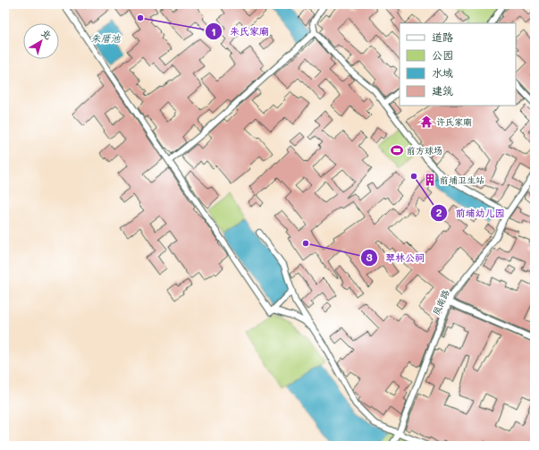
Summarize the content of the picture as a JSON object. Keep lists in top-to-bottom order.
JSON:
{
  "streets": {
    "street": ["凤南路"]
  },
  "water": ["朱厝池"],
  "places": {
    "other": ["朱氏家廟", "前埔幼儿园", "翠林公祠"],
    "temple": ["许氏家廟"],
    "sports": ["前方球场"],
    "building": ["前埔卫生站"]
  },
  "legend": [
    "道路",
    "公园",
    "水域",
    "建筑"
  ],
  "north": "top right"
}
